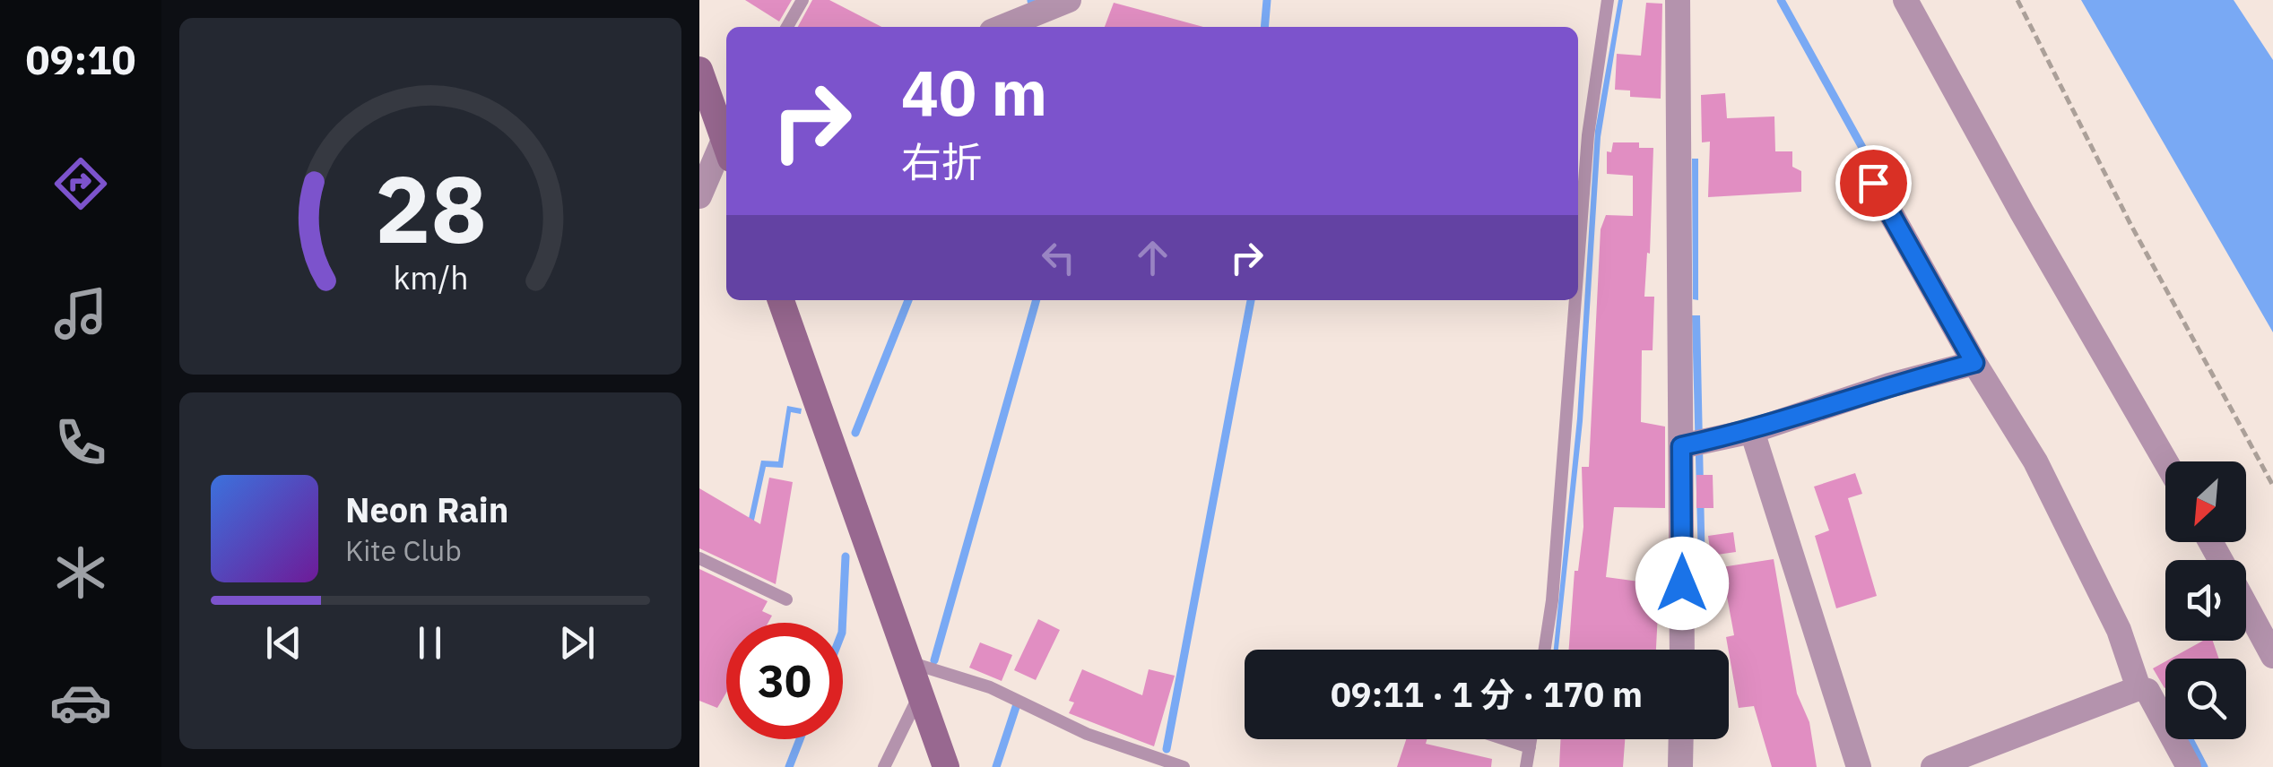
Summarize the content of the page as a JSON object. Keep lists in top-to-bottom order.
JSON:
{
  "north": "bottom left",
  "page": {
    "tabs": "09:10",
    "turn": ["40 m", "右折"],
    "song": ["Neon Rain", "Kite Club"],
    "limit": "30",
    "trip": "09:11 · 1 分 · 170 m",
    "gauge": ["28", "km/h"]
  }
}
